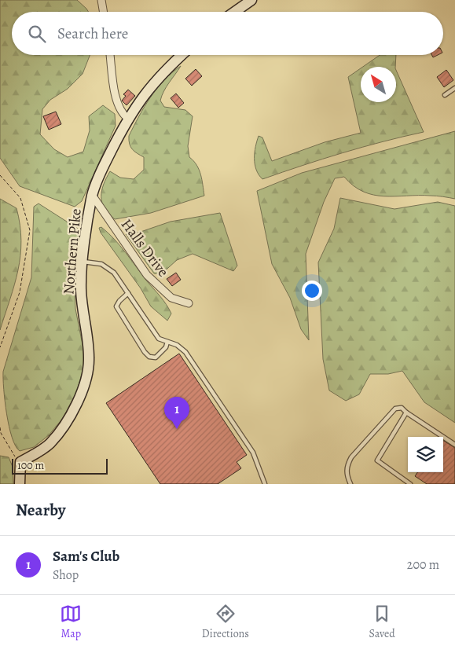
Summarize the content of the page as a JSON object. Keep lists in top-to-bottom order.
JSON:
{
  "streets": {
    "street": ["Halls Drive", "Northern Pike"]
  },
  "crossings": [
    ["Halls Drive", "Northern Pike"]
  ],
  "scale_bar": "100 m",
  "north": "top left",
  "page": {
    "search": "Search here",
    "pins": "1",
    "scale": "100 m",
    "heading": "Nearby",
    "list": [
      {
        "mark": "1",
        "name": "Sam's Club",
        "note": "Shop",
        "value": "200 m"
      }
    ],
    "nav": ["Map", "Directions", "Saved"]
  }
}
